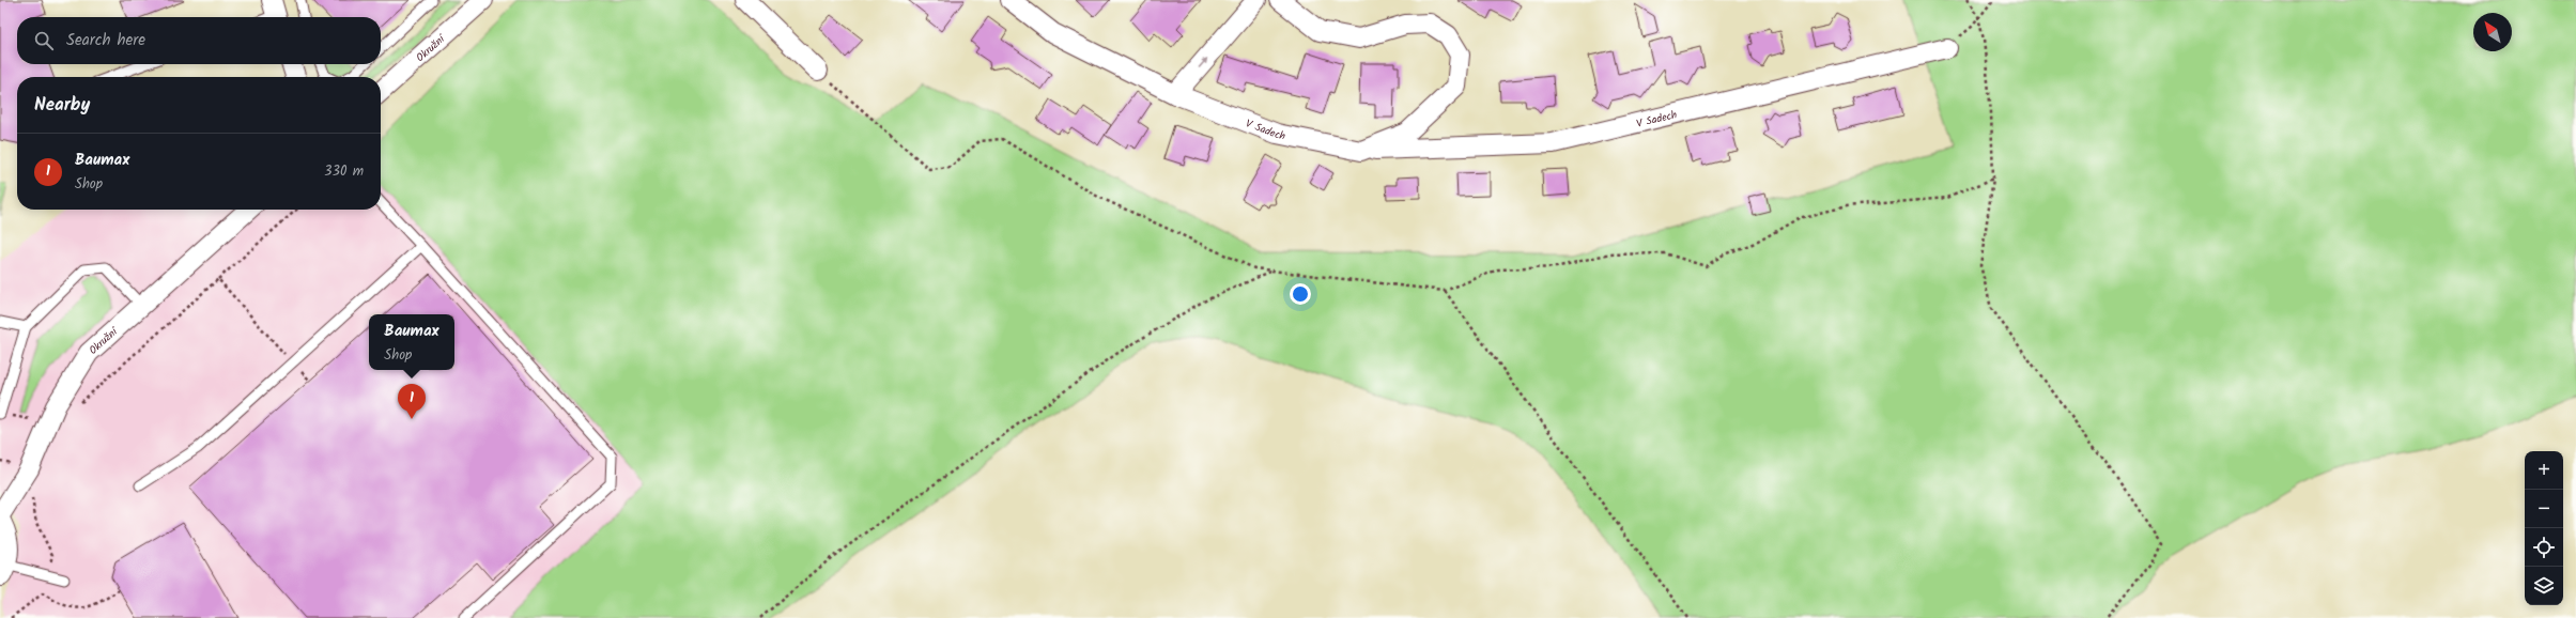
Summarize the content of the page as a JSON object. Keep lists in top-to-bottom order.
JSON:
{
  "streets": {
    "street": ["Okružní", "V Sadech"]
  },
  "north": "top left",
  "page": {
    "search": "Search here",
    "heading": "Nearby",
    "list": [
      {
        "mark": "1",
        "name": "Baumax",
        "note": "Shop",
        "value": "330 m"
      }
    ],
    "popup": ["Baumax", "Shop"],
    "pins": "1",
    "map_buttons": ["+", "−"]
  }
}
